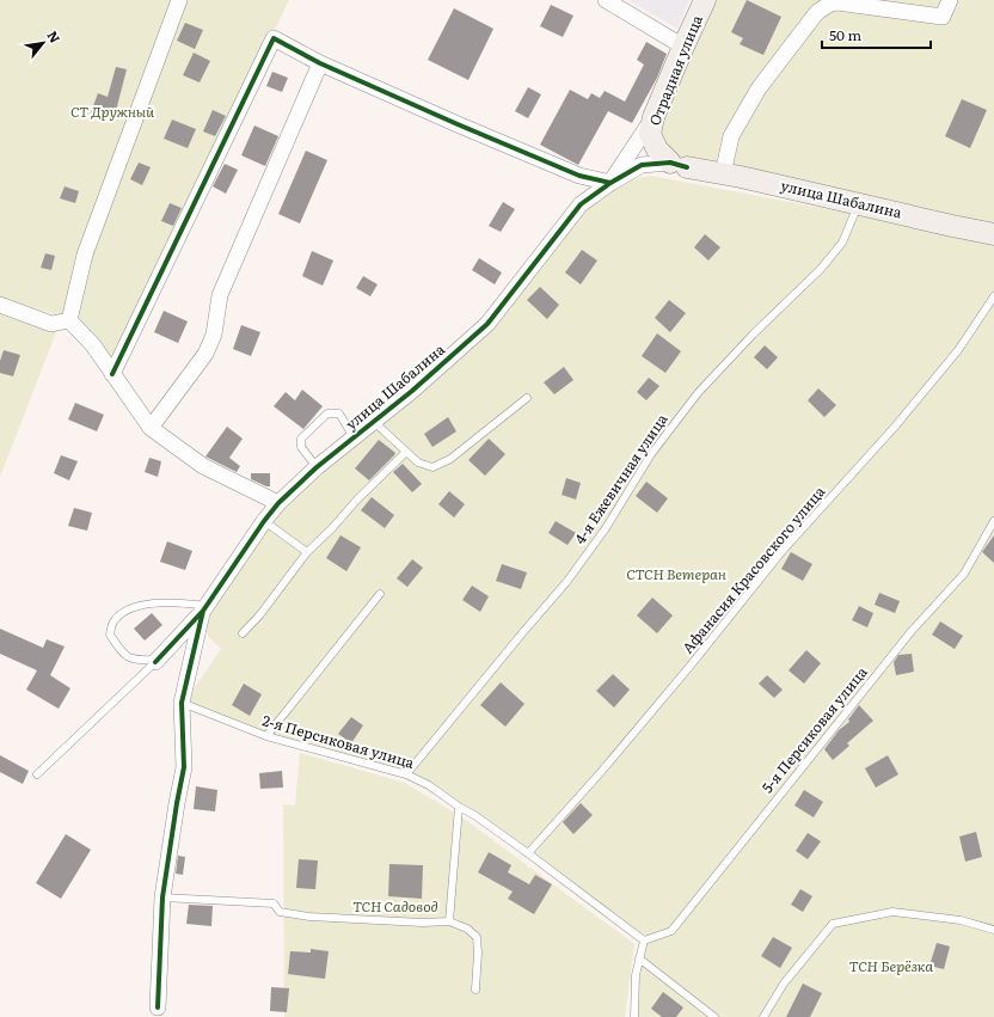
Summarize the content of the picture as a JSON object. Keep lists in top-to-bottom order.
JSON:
{
  "streets": {
    "main road": ["Отрадная улица", "улица Шабалина"],
    "lane": [
      "4-я Ежевичная улица",
      "Афанасия Красовского улица",
      "5-я Персиковая улица",
      "2-я Персиковая улица"
    ]
  },
  "crossings": [
    ["Отрадная улица", "улица Шабалина"],
    ["улица Шабалина", "4-я Ежевичная улица"],
    ["4-я Ежевичная улица", "2-я Персиковая улица"],
    ["Афанасия Красовского улица", "2-я Персиковая улица"],
    ["5-я Персиковая улица", "2-я Персиковая улица"]
  ],
  "parks": [
    "СТ Дружный",
    "СТСН Ветеран",
    "ТСН Садовод",
    "ТСН Берёзка"
  ],
  "scale_bar": "50 m",
  "north": "top right"
}
